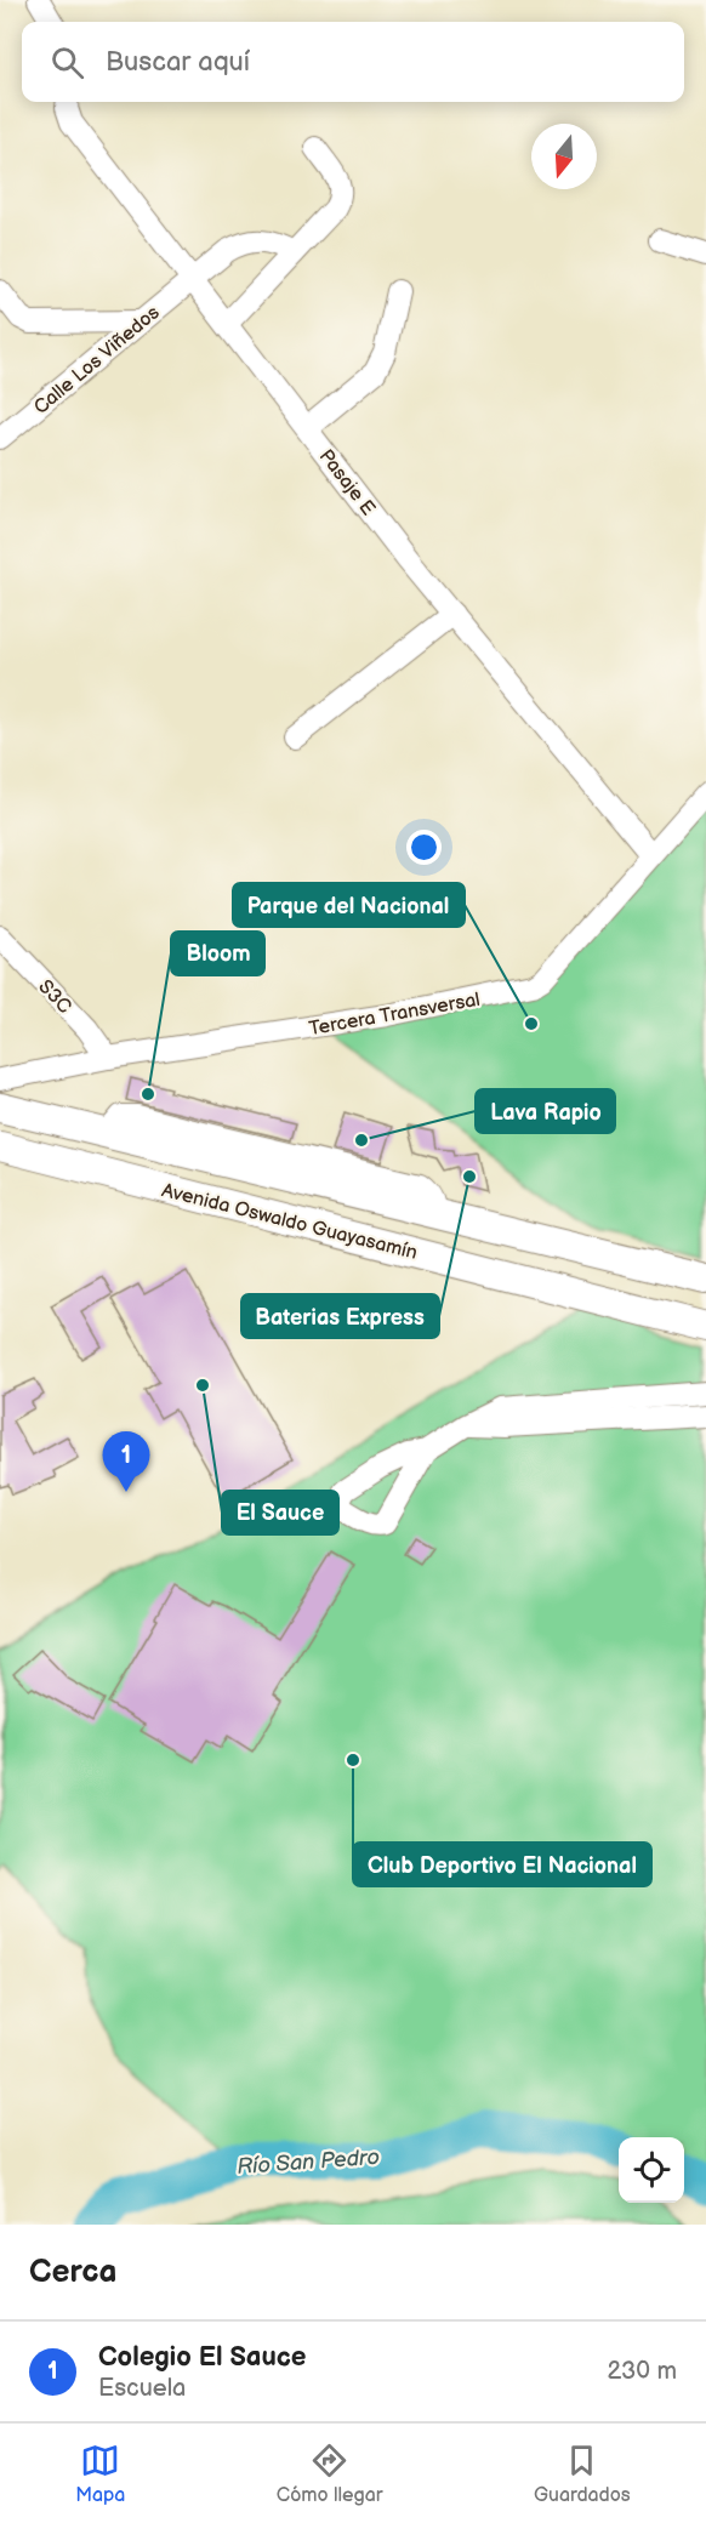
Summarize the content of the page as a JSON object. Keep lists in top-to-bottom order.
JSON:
{
  "streets": {
    "main road": ["Avenida Oswaldo Guayasamín"],
    "street": [
      "Calle Los Viñedos",
      "Pasaje E",
      "S3C",
      "Tercera Transversal"
    ]
  },
  "crossings": [
    ["Calle Los Viñedos", "Pasaje E"],
    ["Pasaje E", "Tercera Transversal"],
    ["S3C", "Tercera Transversal"]
  ],
  "water": ["Río San Pedro"],
  "places": [
    "Parque del Nacional",
    "Bloom",
    "Lava Rapio",
    "Baterias Express",
    "El Sauce",
    "Club Deportivo El Nacional"
  ],
  "north": "bottom",
  "page": {
    "search": "Buscar aquí",
    "pins": "1",
    "heading": "Cerca",
    "list": [
      {
        "mark": "1",
        "name": "Colegio El Sauce",
        "note": "Escuela",
        "value": "230 m"
      }
    ],
    "nav": ["Mapa", "Cómo llegar", "Guardados"]
  }
}
